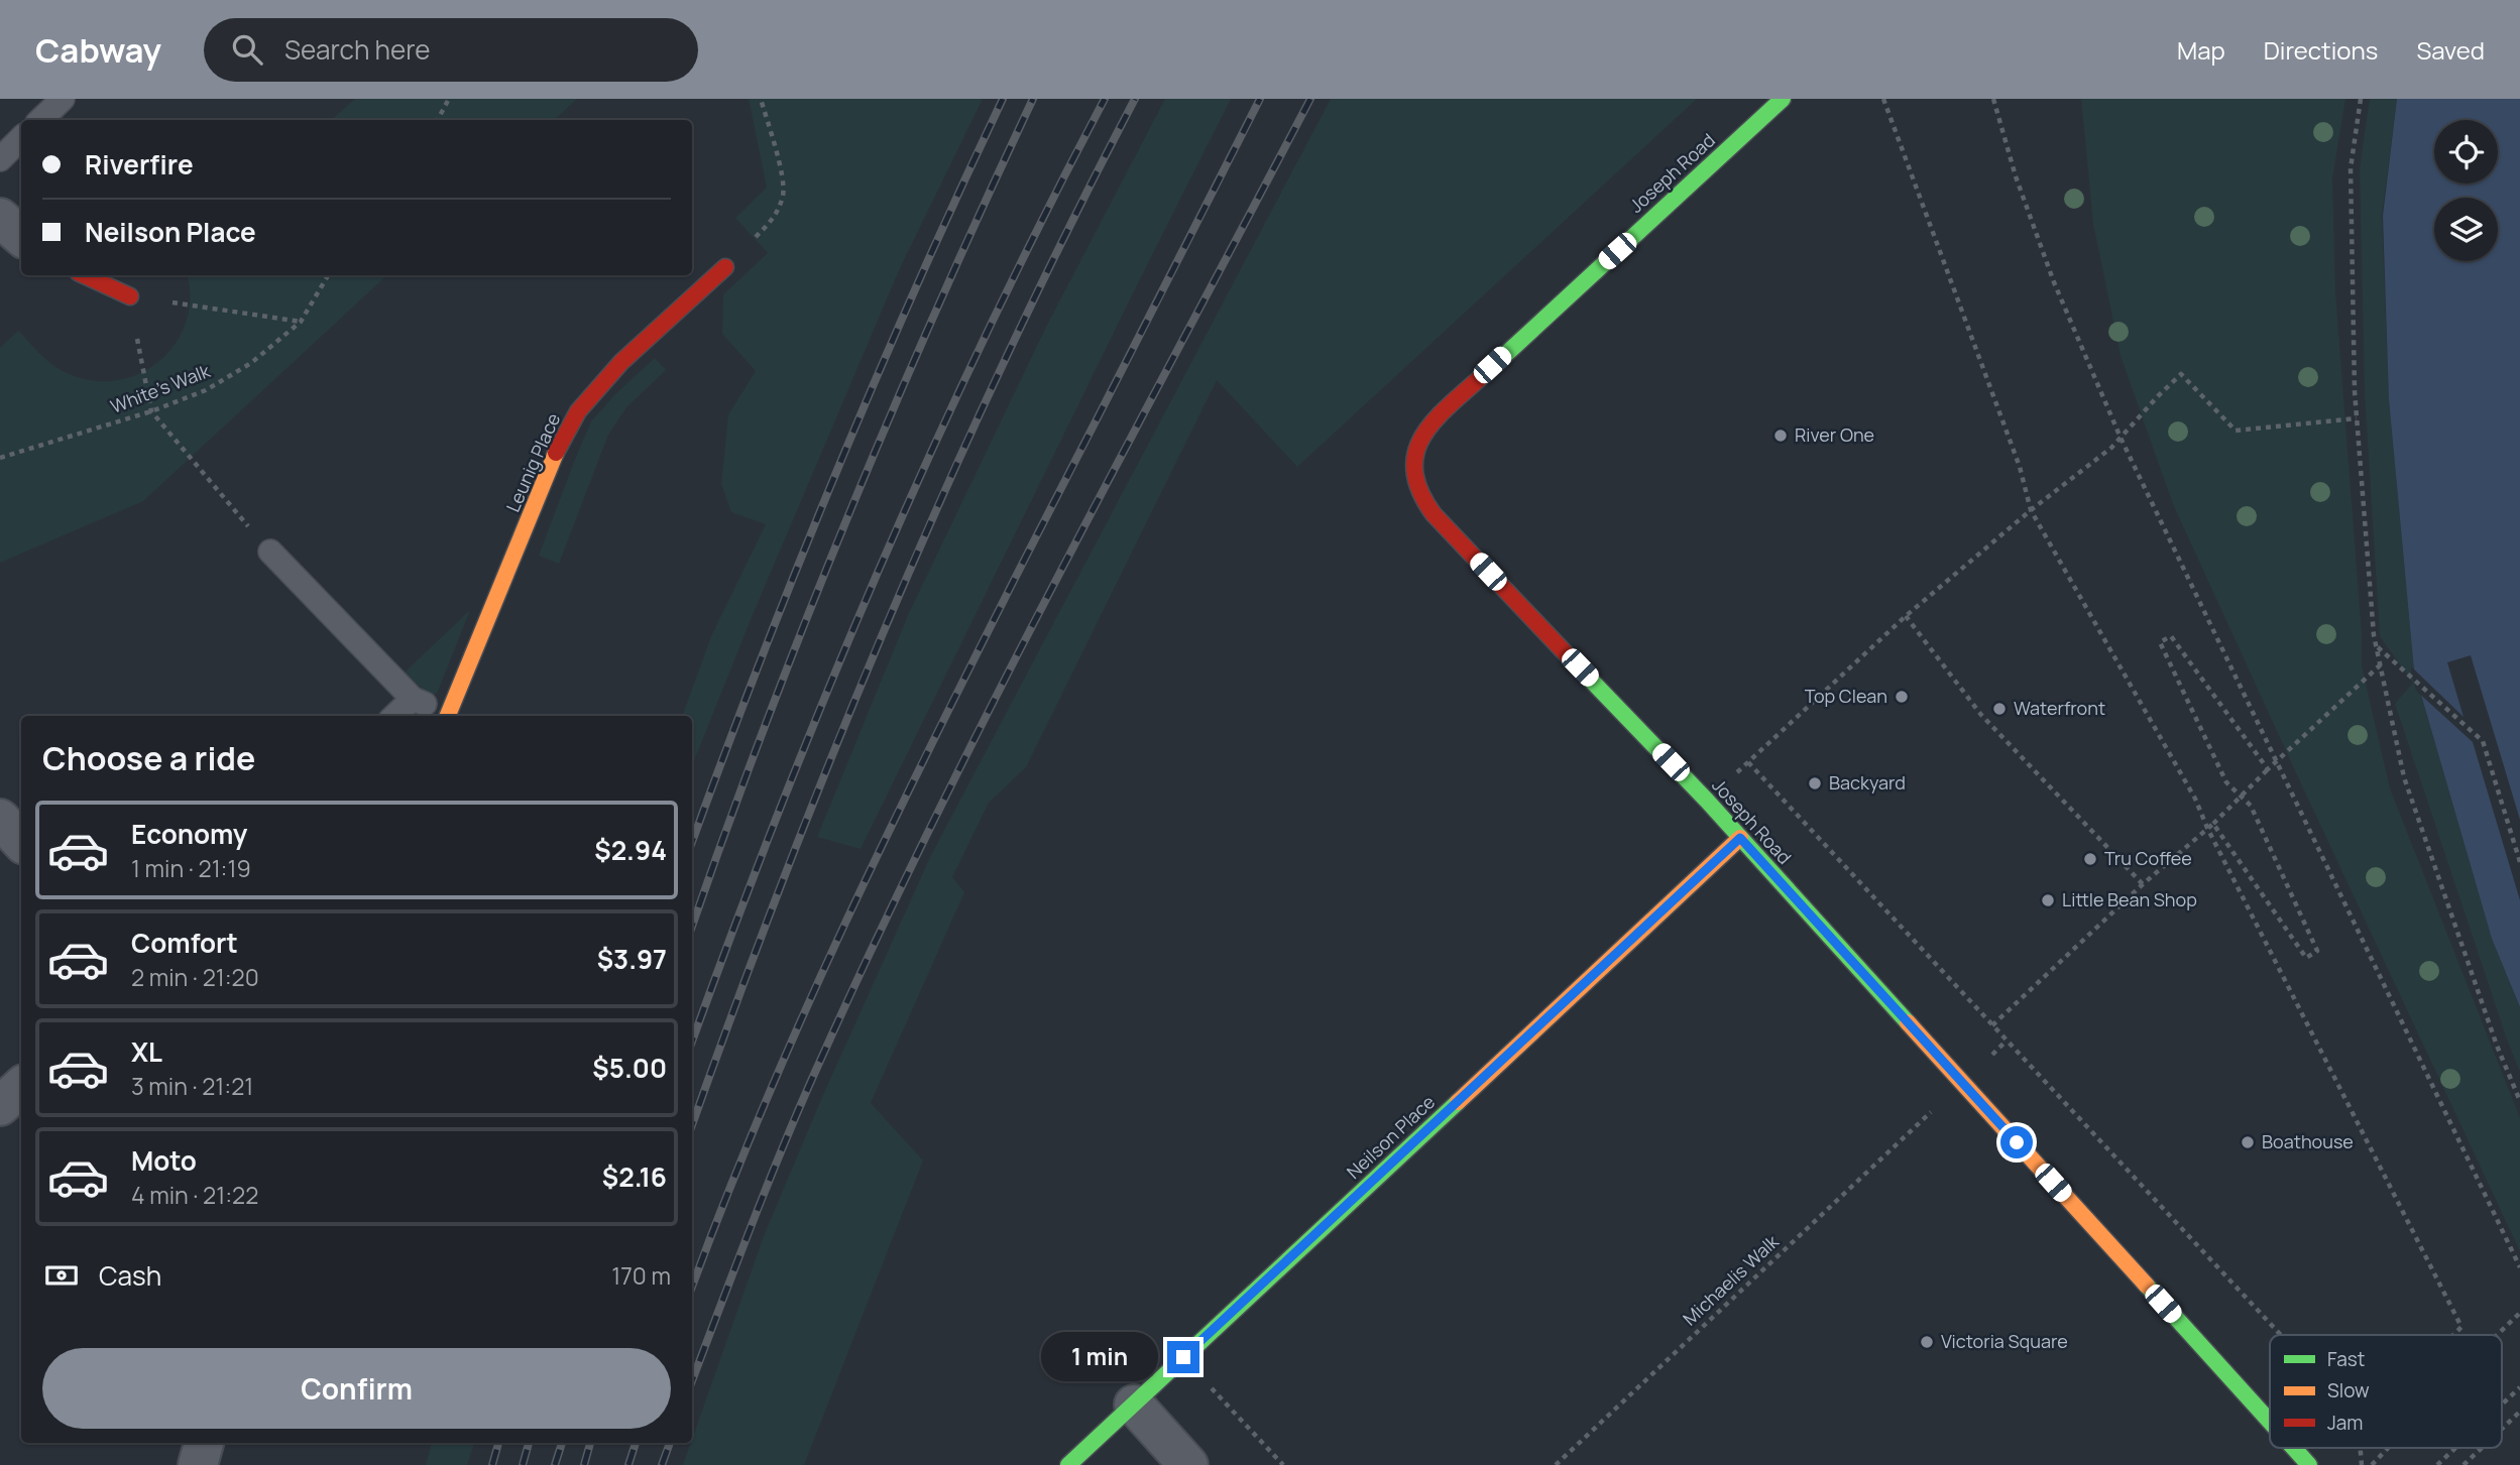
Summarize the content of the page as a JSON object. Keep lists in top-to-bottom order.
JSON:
{
  "streets": {
    "street": ["Joseph Road", "Leunig Place", "Neilson Place"],
    "path": ["White's Walk", "Michaelis Walk"]
  },
  "crossings": [
    ["Joseph Road", "Neilson Place"]
  ],
  "places": [
    "River One",
    "Top Clean",
    "Waterfront",
    "Backyard",
    "Tru Coffee",
    "Little Bean Shop",
    "Boathouse",
    "Victoria Square"
  ],
  "legend": ["Fast", "Slow", "Jam"],
  "page": {
    "header": "Cabway",
    "search": "Search here",
    "nav": ["Map", "Directions", "Saved"],
    "banner": ["Riverfire", "Neilson Place"],
    "heading": "Choose a ride",
    "list": [
      {
        "name": "Economy",
        "note": "1 min · 21:19",
        "value": "$2.94"
      },
      {
        "name": "Comfort",
        "note": "2 min · 21:20",
        "value": "$3.97"
      },
      {
        "name": "XL",
        "note": "3 min · 21:21",
        "value": "$5.00"
      },
      {
        "name": "Moto",
        "note": "4 min · 21:22",
        "value": "$2.16"
      }
    ],
    "pay": ["Cash", "170 m"],
    "bubble": "1 min",
    "buttons": "Confirm"
  }
}
